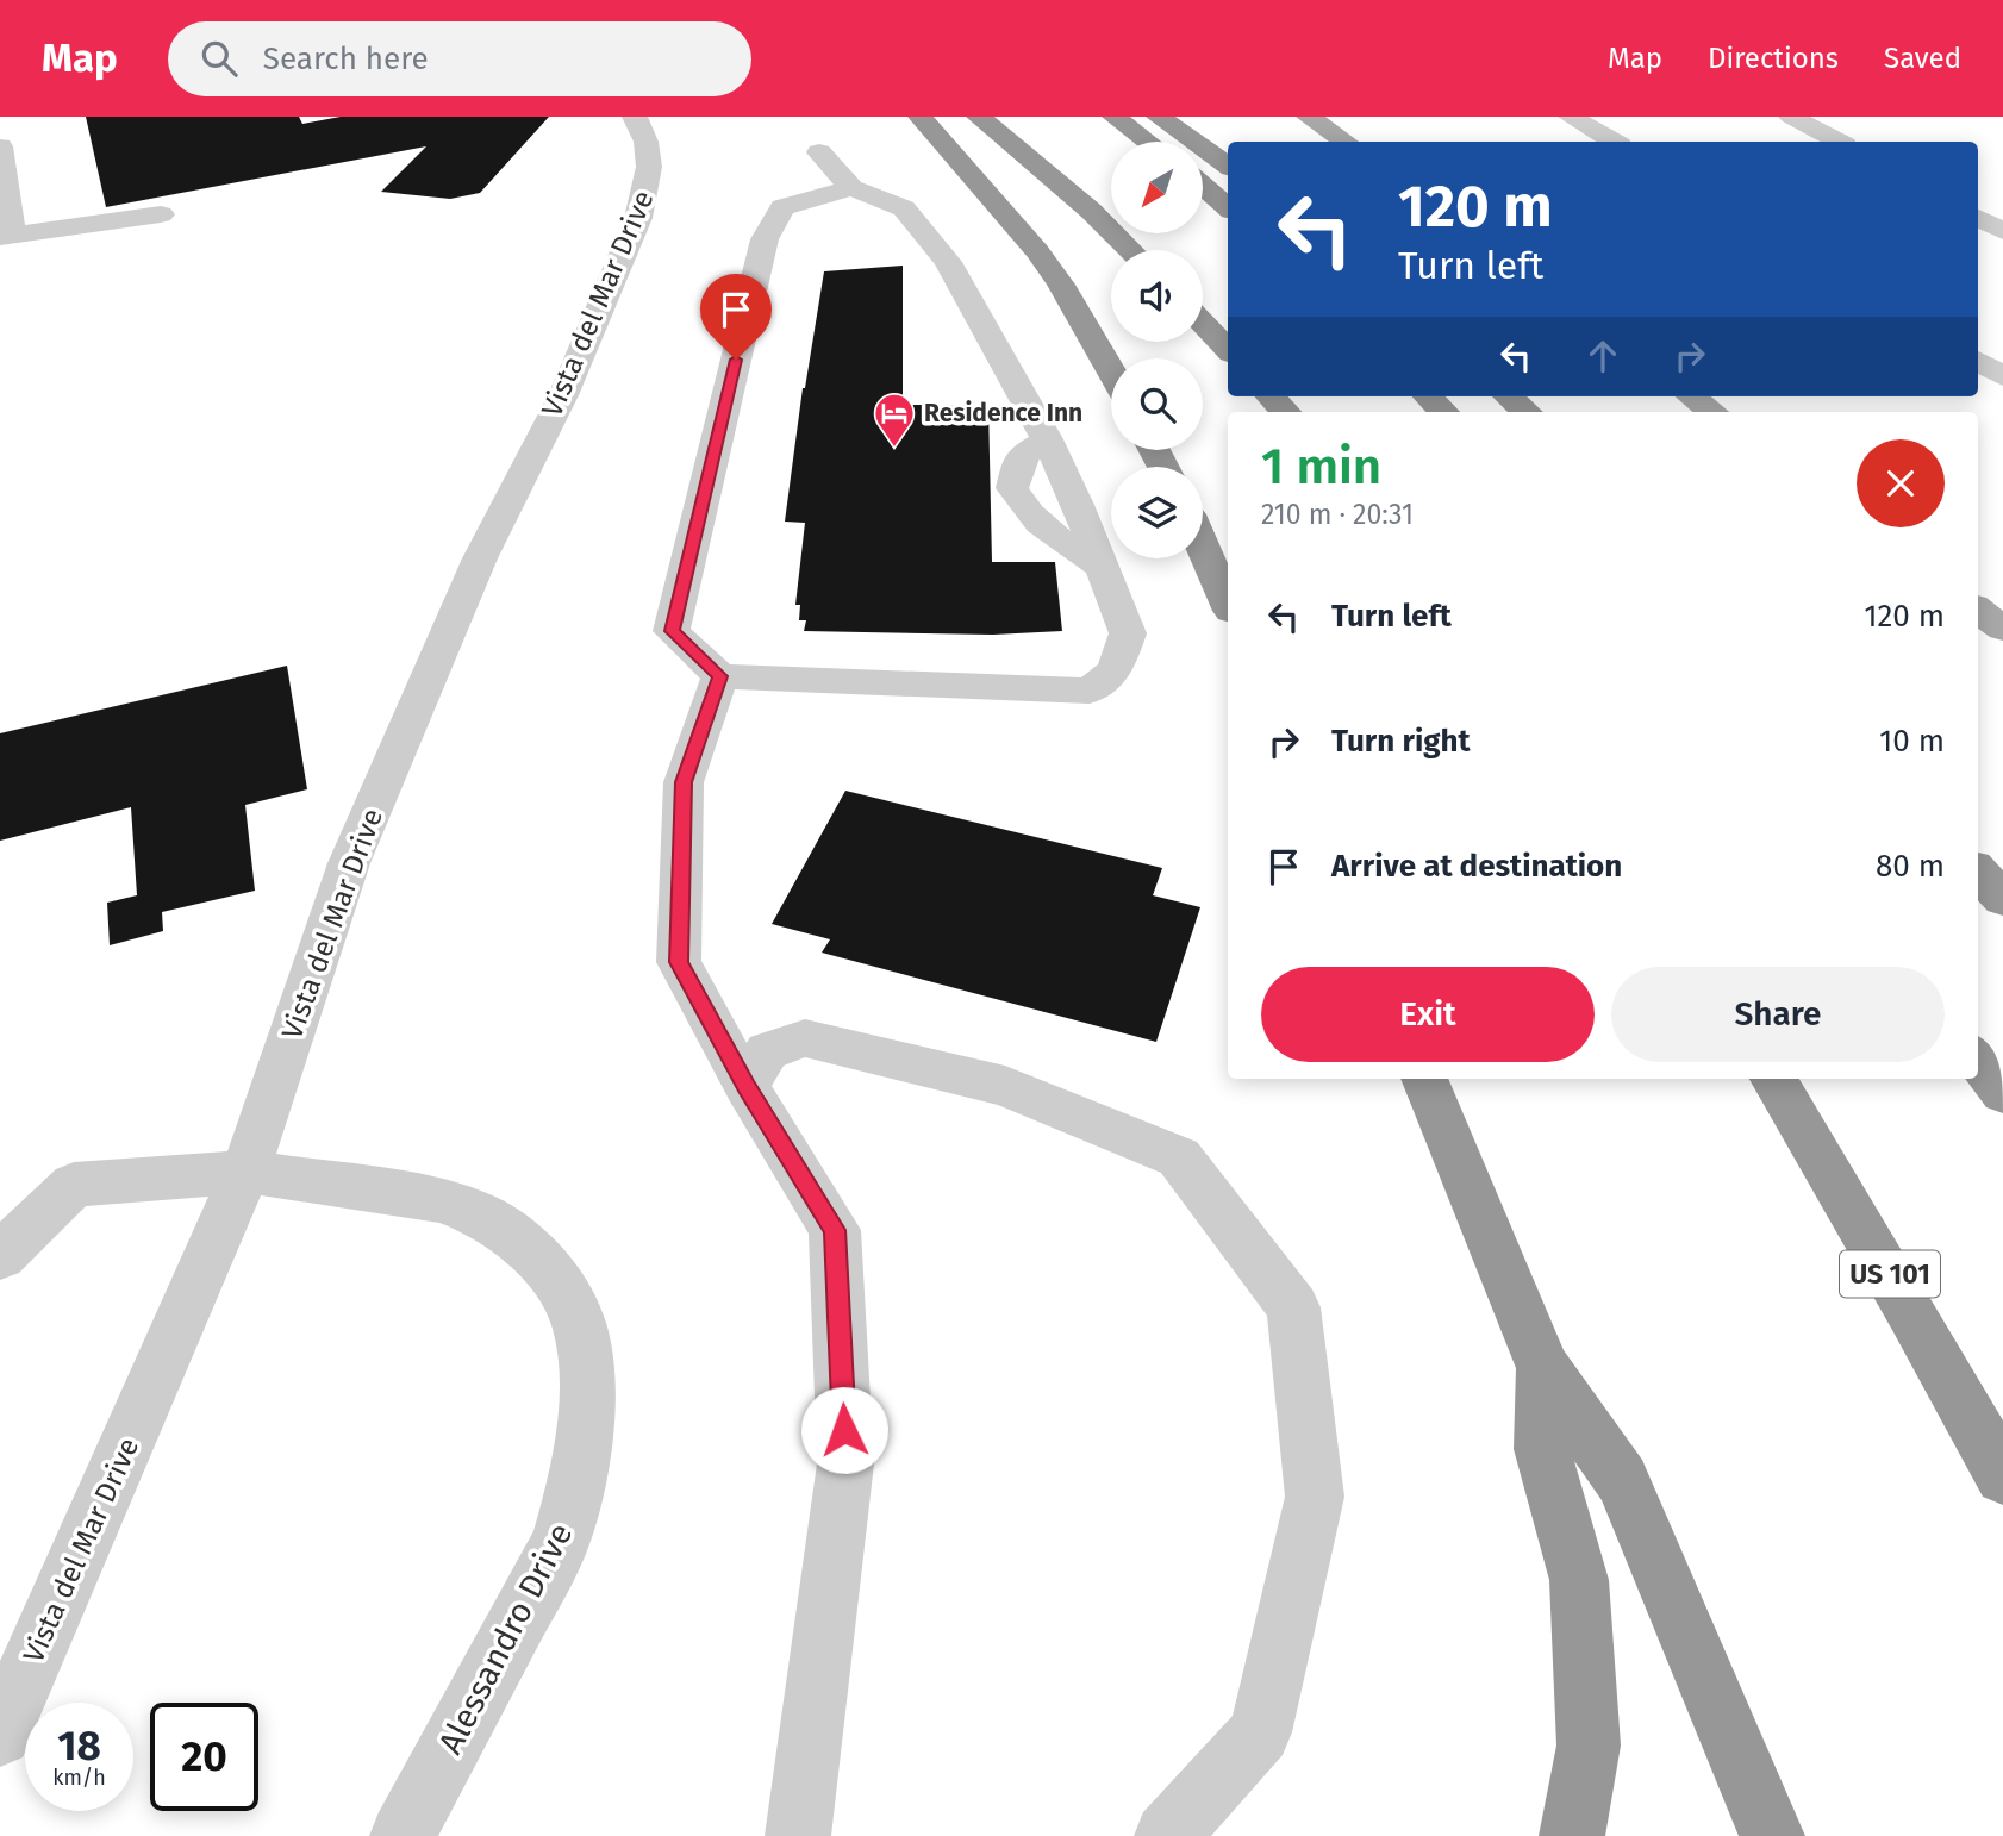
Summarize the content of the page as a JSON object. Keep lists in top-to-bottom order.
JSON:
{
  "streets": {
    "highway": ["US 101"],
    "street": ["Vista del Mar Drive", "Alessandro Drive"]
  },
  "crossings": [
    ["Vista del Mar Drive", "Alessandro Drive"]
  ],
  "places": {
    "hotel": ["Residence Inn"]
  },
  "north": "bottom left",
  "page": {
    "header": "Map",
    "search": "Search here",
    "nav": ["Map", "Directions", "Saved"],
    "turn": ["120 m", "Turn left"],
    "heading": ["1 min", "210 m · 20:31"],
    "list": [
      {
        "name": "Turn left",
        "value": "120 m"
      },
      {
        "name": "Turn right",
        "value": "10 m"
      },
      {
        "name": "Arrive at destination",
        "value": "80 m"
      }
    ],
    "buttons": ["Exit", "Share"],
    "speed": "18 km/h",
    "limit": "20"
  }
}
